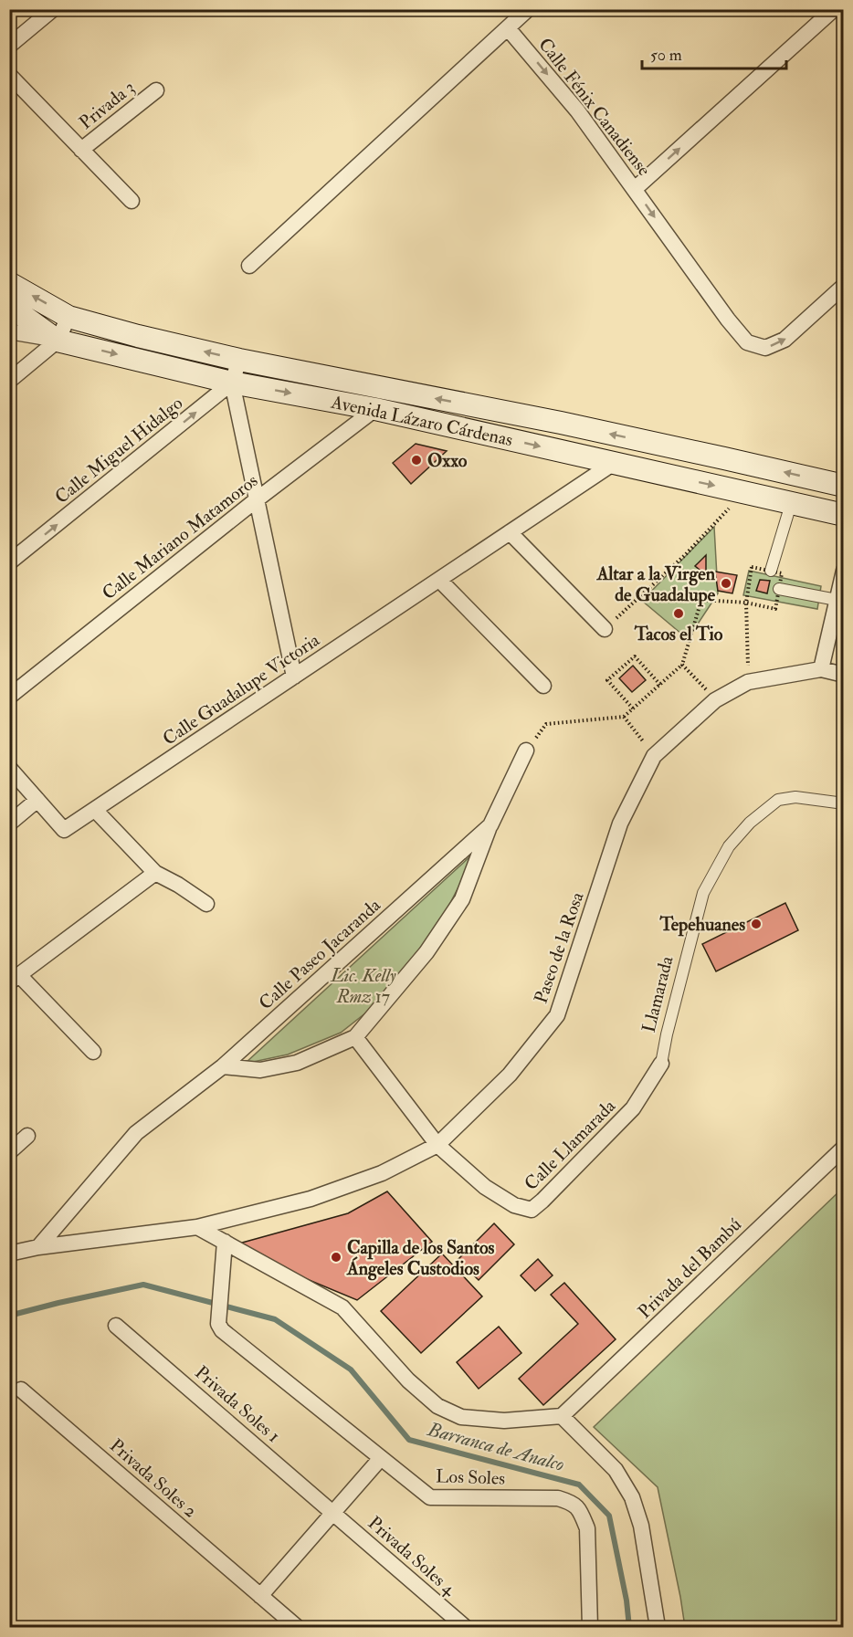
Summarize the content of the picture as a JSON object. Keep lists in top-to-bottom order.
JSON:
{
  "streets": {
    "main road": ["Avenida Lázaro Cárdenas"],
    "street": [
      "Privada 3",
      "Calle Fénix Canadiense",
      "Calle Miguel Hidalgo",
      "Calle Mariano Matamoros",
      "Calle Guadalupe Victoria",
      "Paseo de la Rosa",
      "Calle Paseo Jacaranda",
      "Llamarada",
      "Calle Llamarada",
      "Privada del Bambú",
      "Privada Soles 1",
      "Los Soles",
      "Privada Soles 2",
      "Privada Soles 4"
    ]
  },
  "crossings": [
    ["Avenida Lázaro Cárdenas", "Calle Miguel Hidalgo"],
    ["Avenida Lázaro Cárdenas", "Calle Mariano Matamoros"],
    ["Avenida Lázaro Cárdenas", "Calle Guadalupe Victoria"],
    ["Paseo de la Rosa", "Calle Paseo Jacaranda"],
    ["Paseo de la Rosa", "Calle Llamarada"],
    ["Llamarada", "Calle Llamarada"],
    ["Privada Soles 1", "Privada Soles 4"]
  ],
  "one_way": ["Calle Fénix Canadiense", "Calle Miguel Hidalgo"],
  "water": ["Barranca de Analco"],
  "parks": ["Lic. Kelly Rmz 17"],
  "places": [
    "Oxxo",
    "Altar a la Virgen de Guadalupe",
    "Tacos el Tio",
    "Tepehuanes",
    "Capilla de los Santos Ángeles Custodios"
  ],
  "scale_bar": "50 m"
}
